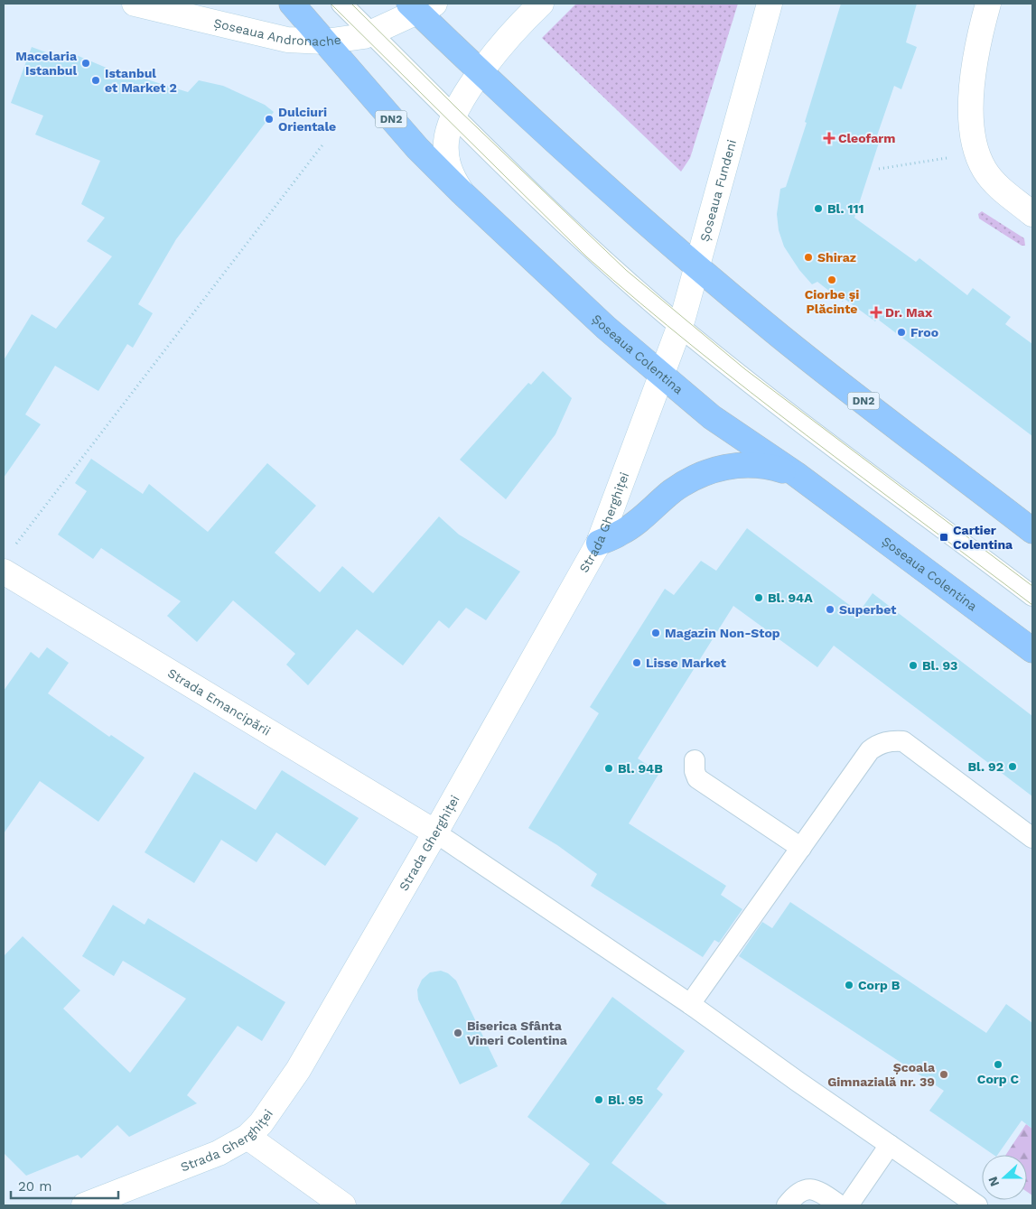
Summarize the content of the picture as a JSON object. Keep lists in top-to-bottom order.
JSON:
{
  "streets": {
    "main road": [
      "Șoseaua Andronache",
      "DN2",
      "Șoseaua Fundeni",
      "Șoseaua Colentina",
      "Strada Gherghiței",
      "Strada Emancipării"
    ]
  },
  "crossings": [
    ["Șoseaua Andronache", "DN2"],
    ["Șoseaua Andronache", "Șoseaua Colentina"],
    ["DN2", "Șoseaua Fundeni"],
    ["Șoseaua Fundeni", "Șoseaua Colentina"],
    ["Șoseaua Fundeni", "Strada Gherghiței"],
    ["Șoseaua Colentina", "Strada Gherghiței"],
    ["Strada Gherghiței", "Strada Emancipării"]
  ],
  "places": {
    "other": [
      "Macelaria Istanbul",
      "Istanbul et Market 2",
      "Dulciuri Orientale",
      "Bl. 111",
      "Shiraz",
      "Ciorbe și Plăcinte",
      "Froo",
      "Bl. 94A",
      "Superbet",
      "Magazin Non-Stop",
      "Lisse Market",
      "Bl. 93",
      "Bl. 92",
      "Bl. 94B",
      "Corp B",
      "Biserica Sfânta Vineri Colentina",
      "Corp C",
      "Școala Gimnazială nr. 39",
      "Bl. 95"
    ],
    "health": ["Cleofarm", "Dr. Max"],
    "transit": ["Cartier Colentina"]
  },
  "scale_bar": "20 m",
  "north": "left"
}
